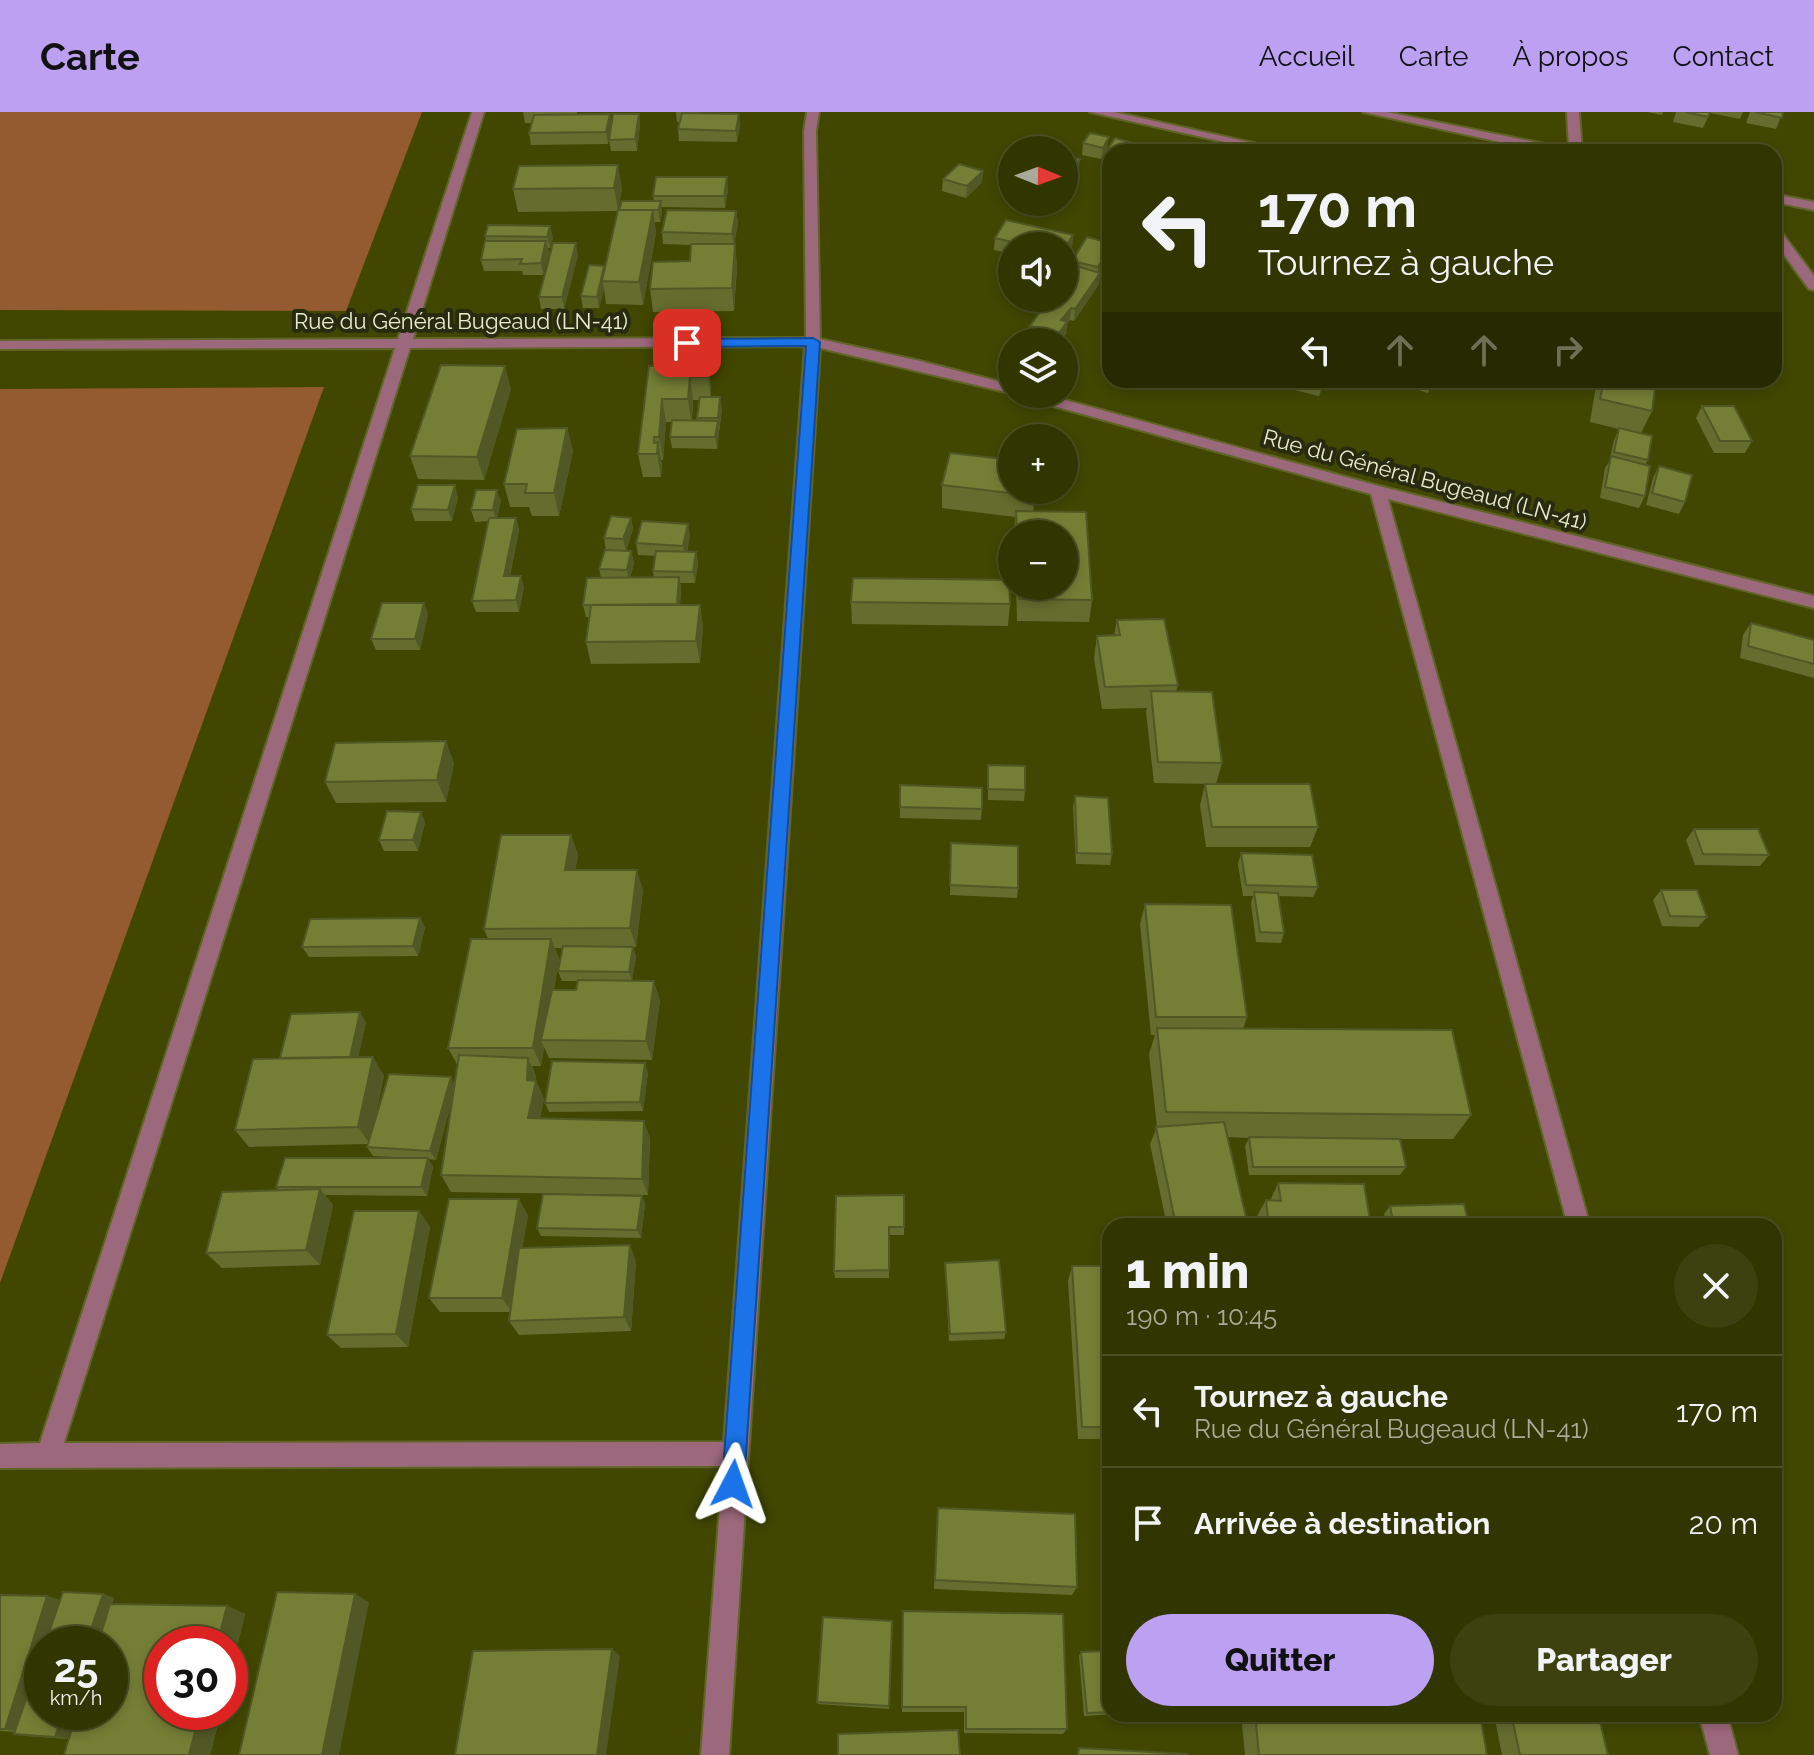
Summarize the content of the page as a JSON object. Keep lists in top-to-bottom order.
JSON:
{
  "streets": {
    "street": ["Rue du Général Bugeaud (LN-41)"]
  },
  "north": "right",
  "page": {
    "header": "Carte",
    "nav": [
      "Accueil",
      "Carte",
      "À propos",
      "Contact"
    ],
    "map_buttons": ["+", "−"],
    "turn": ["170 m", "Tournez à gauche"],
    "heading": ["1 min", "190 m · 10:45"],
    "list": [
      {
        "name": "Tournez à gauche",
        "note": "Rue du Général Bugeaud (LN-41)",
        "value": "170 m"
      },
      {
        "name": "Arrivée à destination",
        "value": "20 m"
      }
    ],
    "buttons": ["Quitter", "Partager"],
    "speed": "25 km/h",
    "limit": "30"
  }
}
